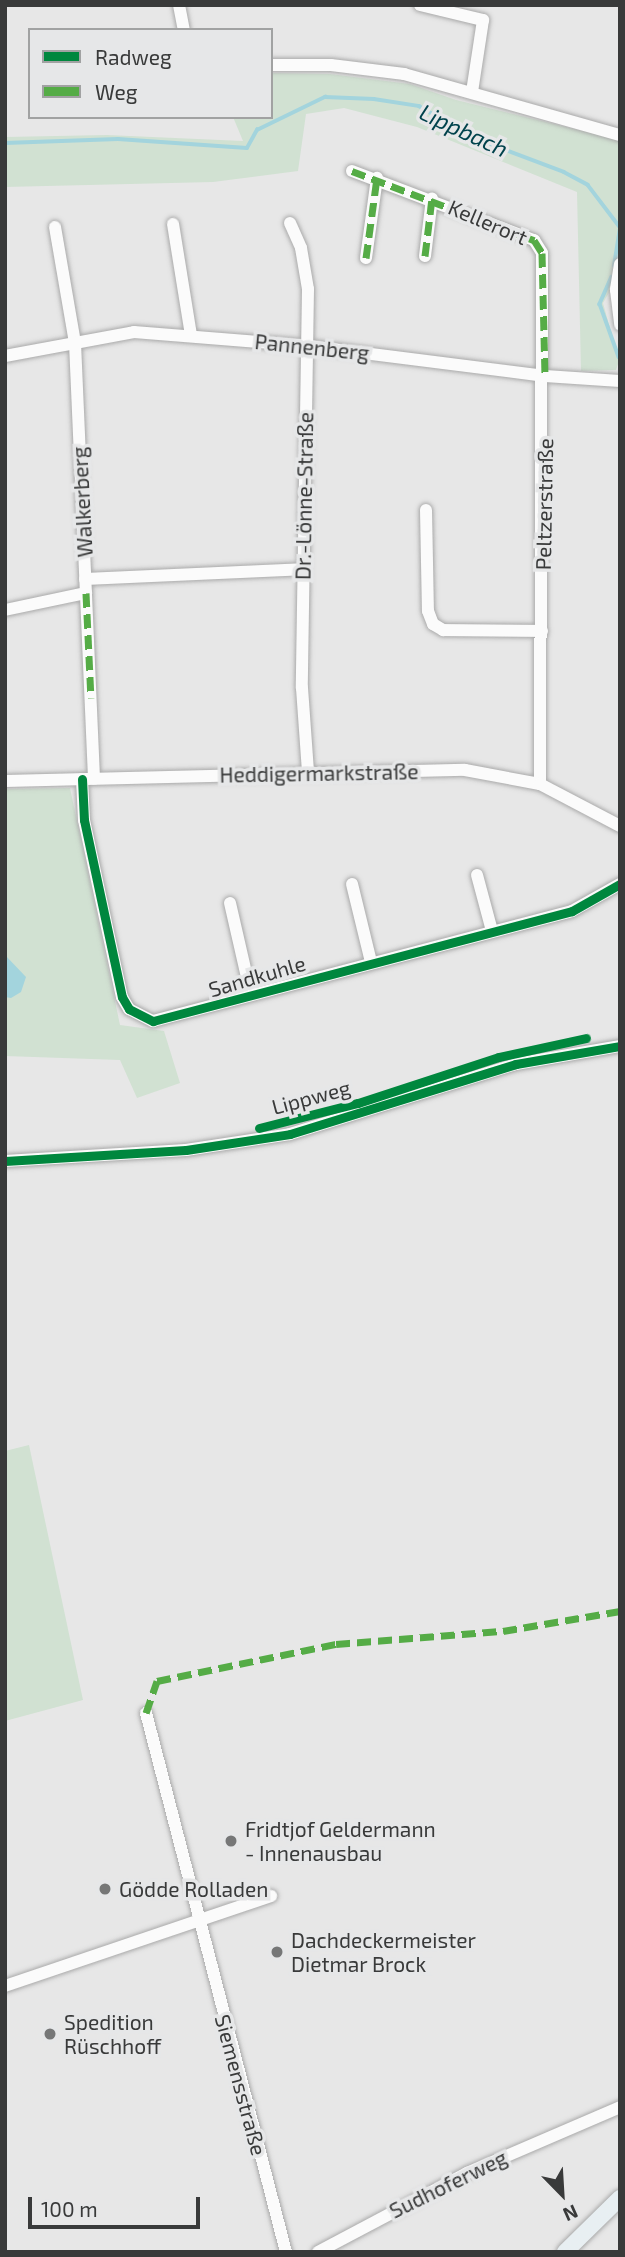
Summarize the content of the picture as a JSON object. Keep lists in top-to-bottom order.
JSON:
{
  "streets": {
    "street": [
      "Kellerort",
      "Pannenberg",
      "Dr.-Lönne-Straße",
      "Walkerberg",
      "Peltzerstraße",
      "Heddigermarkstraße",
      "Sandkuhle",
      "Lippweg",
      "Siemensstraße",
      "Sudhoferweg"
    ]
  },
  "crossings": [
    ["Kellerort", "Pannenberg"],
    ["Kellerort", "Peltzerstraße"],
    ["Pannenberg", "Dr.-Lönne-Straße"],
    ["Pannenberg", "Walkerberg"],
    ["Pannenberg", "Peltzerstraße"],
    ["Dr.-Lönne-Straße", "Heddigermarkstraße"],
    ["Walkerberg", "Heddigermarkstraße"],
    ["Walkerberg", "Sandkuhle"],
    ["Peltzerstraße", "Heddigermarkstraße"],
    ["Heddigermarkstraße", "Sandkuhle"]
  ],
  "water": ["Lippbach"],
  "places": [
    "Fridtjof Geldermann - Innenausbau",
    "Gödde Rolladen",
    "Dachdeckermeister Dietmar Brock",
    "Spedition Rüschhoff"
  ],
  "legend": ["Radweg", "Weg"],
  "scale_bar": "100 m",
  "north": "bottom right"
}
